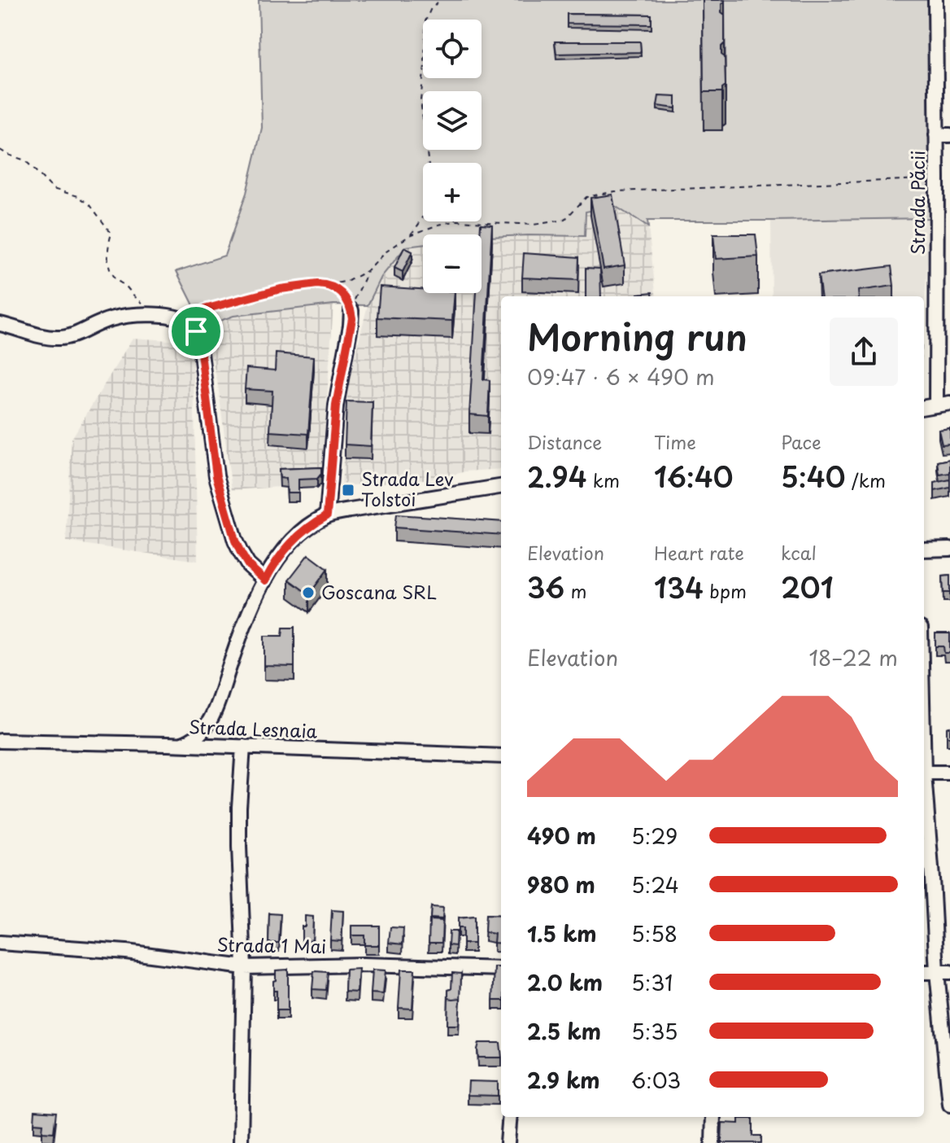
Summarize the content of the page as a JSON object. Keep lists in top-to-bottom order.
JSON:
{
  "streets": {
    "street": ["Strada Păcii", "Strada Lesnaia", "Strada 1 Mai"]
  },
  "places": {
    "transit": ["Strada Lev Tolstoi"],
    "other": ["Goscana SRL"]
  },
  "page": {
    "map_buttons": ["+", "−"],
    "heading": ["Morning run", "09:47 · 6 × 490 m"],
    "stats": [
      ["Distance", "2.94 km"],
      ["Time", "16:40"],
      ["Pace", "5:40 /km"],
      ["Elevation", "36 m"],
      ["Heart rate", "134 bpm"],
      ["kcal", "201"]
    ],
    "chart": ["Elevation", "18–22 m"],
    "list": [
      {
        "name": "490 m",
        "note": "5:29"
      },
      {
        "name": "980 m",
        "note": "5:24"
      },
      {
        "name": "1.5 km",
        "note": "5:58"
      },
      {
        "name": "2.0 km",
        "note": "5:31"
      },
      {
        "name": "2.5 km",
        "note": "5:35"
      },
      {
        "name": "2.9 km",
        "note": "6:03"
      }
    ]
  }
}
